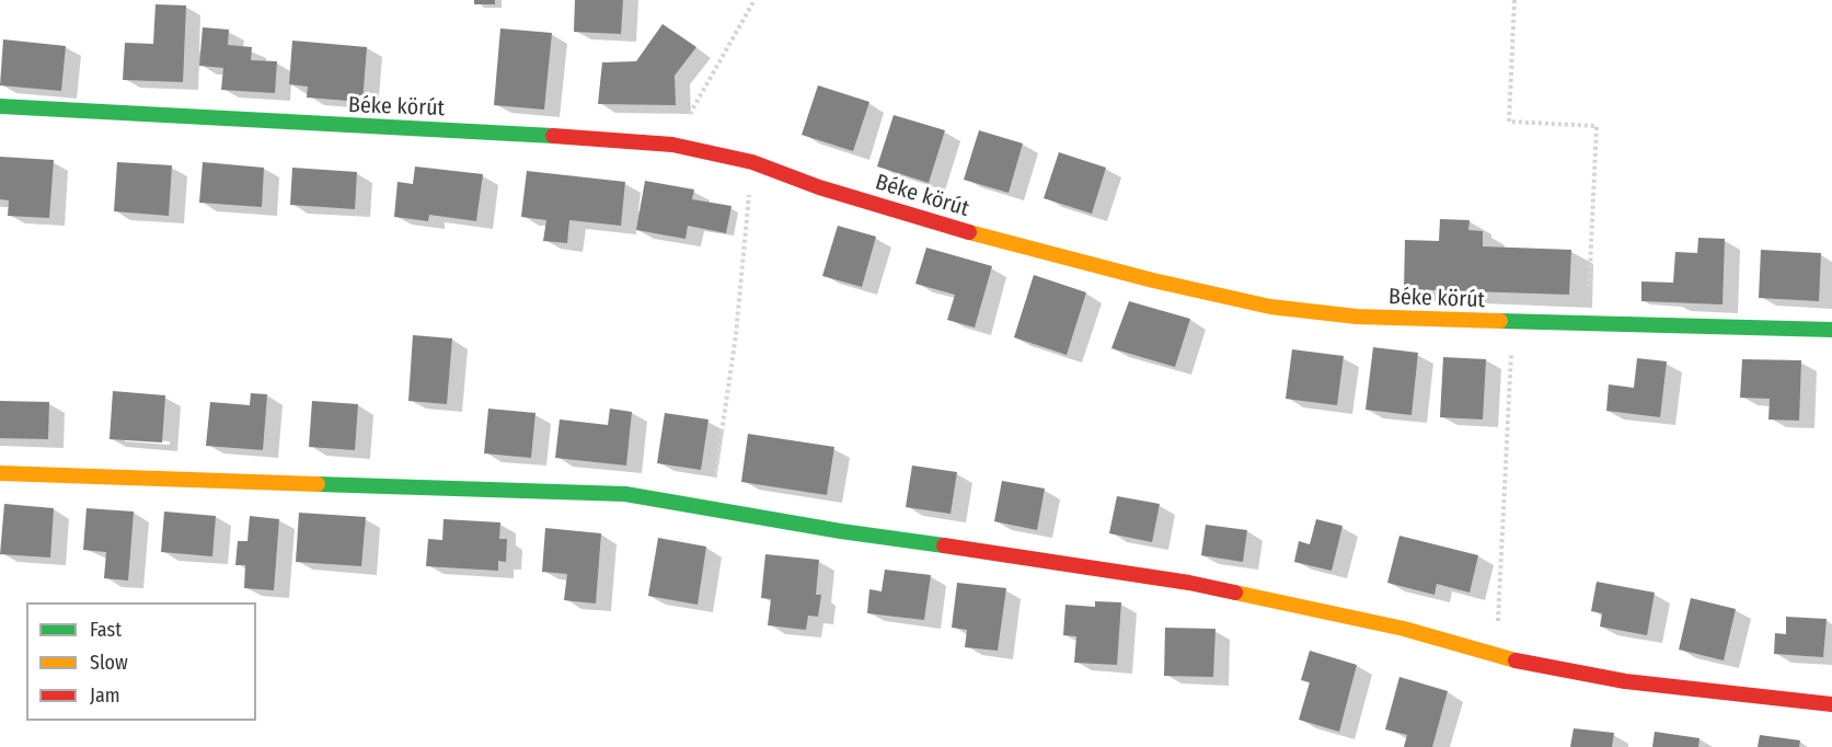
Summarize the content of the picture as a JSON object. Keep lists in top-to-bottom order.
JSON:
{
  "streets": {
    "street": ["Béke körút"]
  },
  "legend": ["Fast", "Slow", "Jam"]
}
